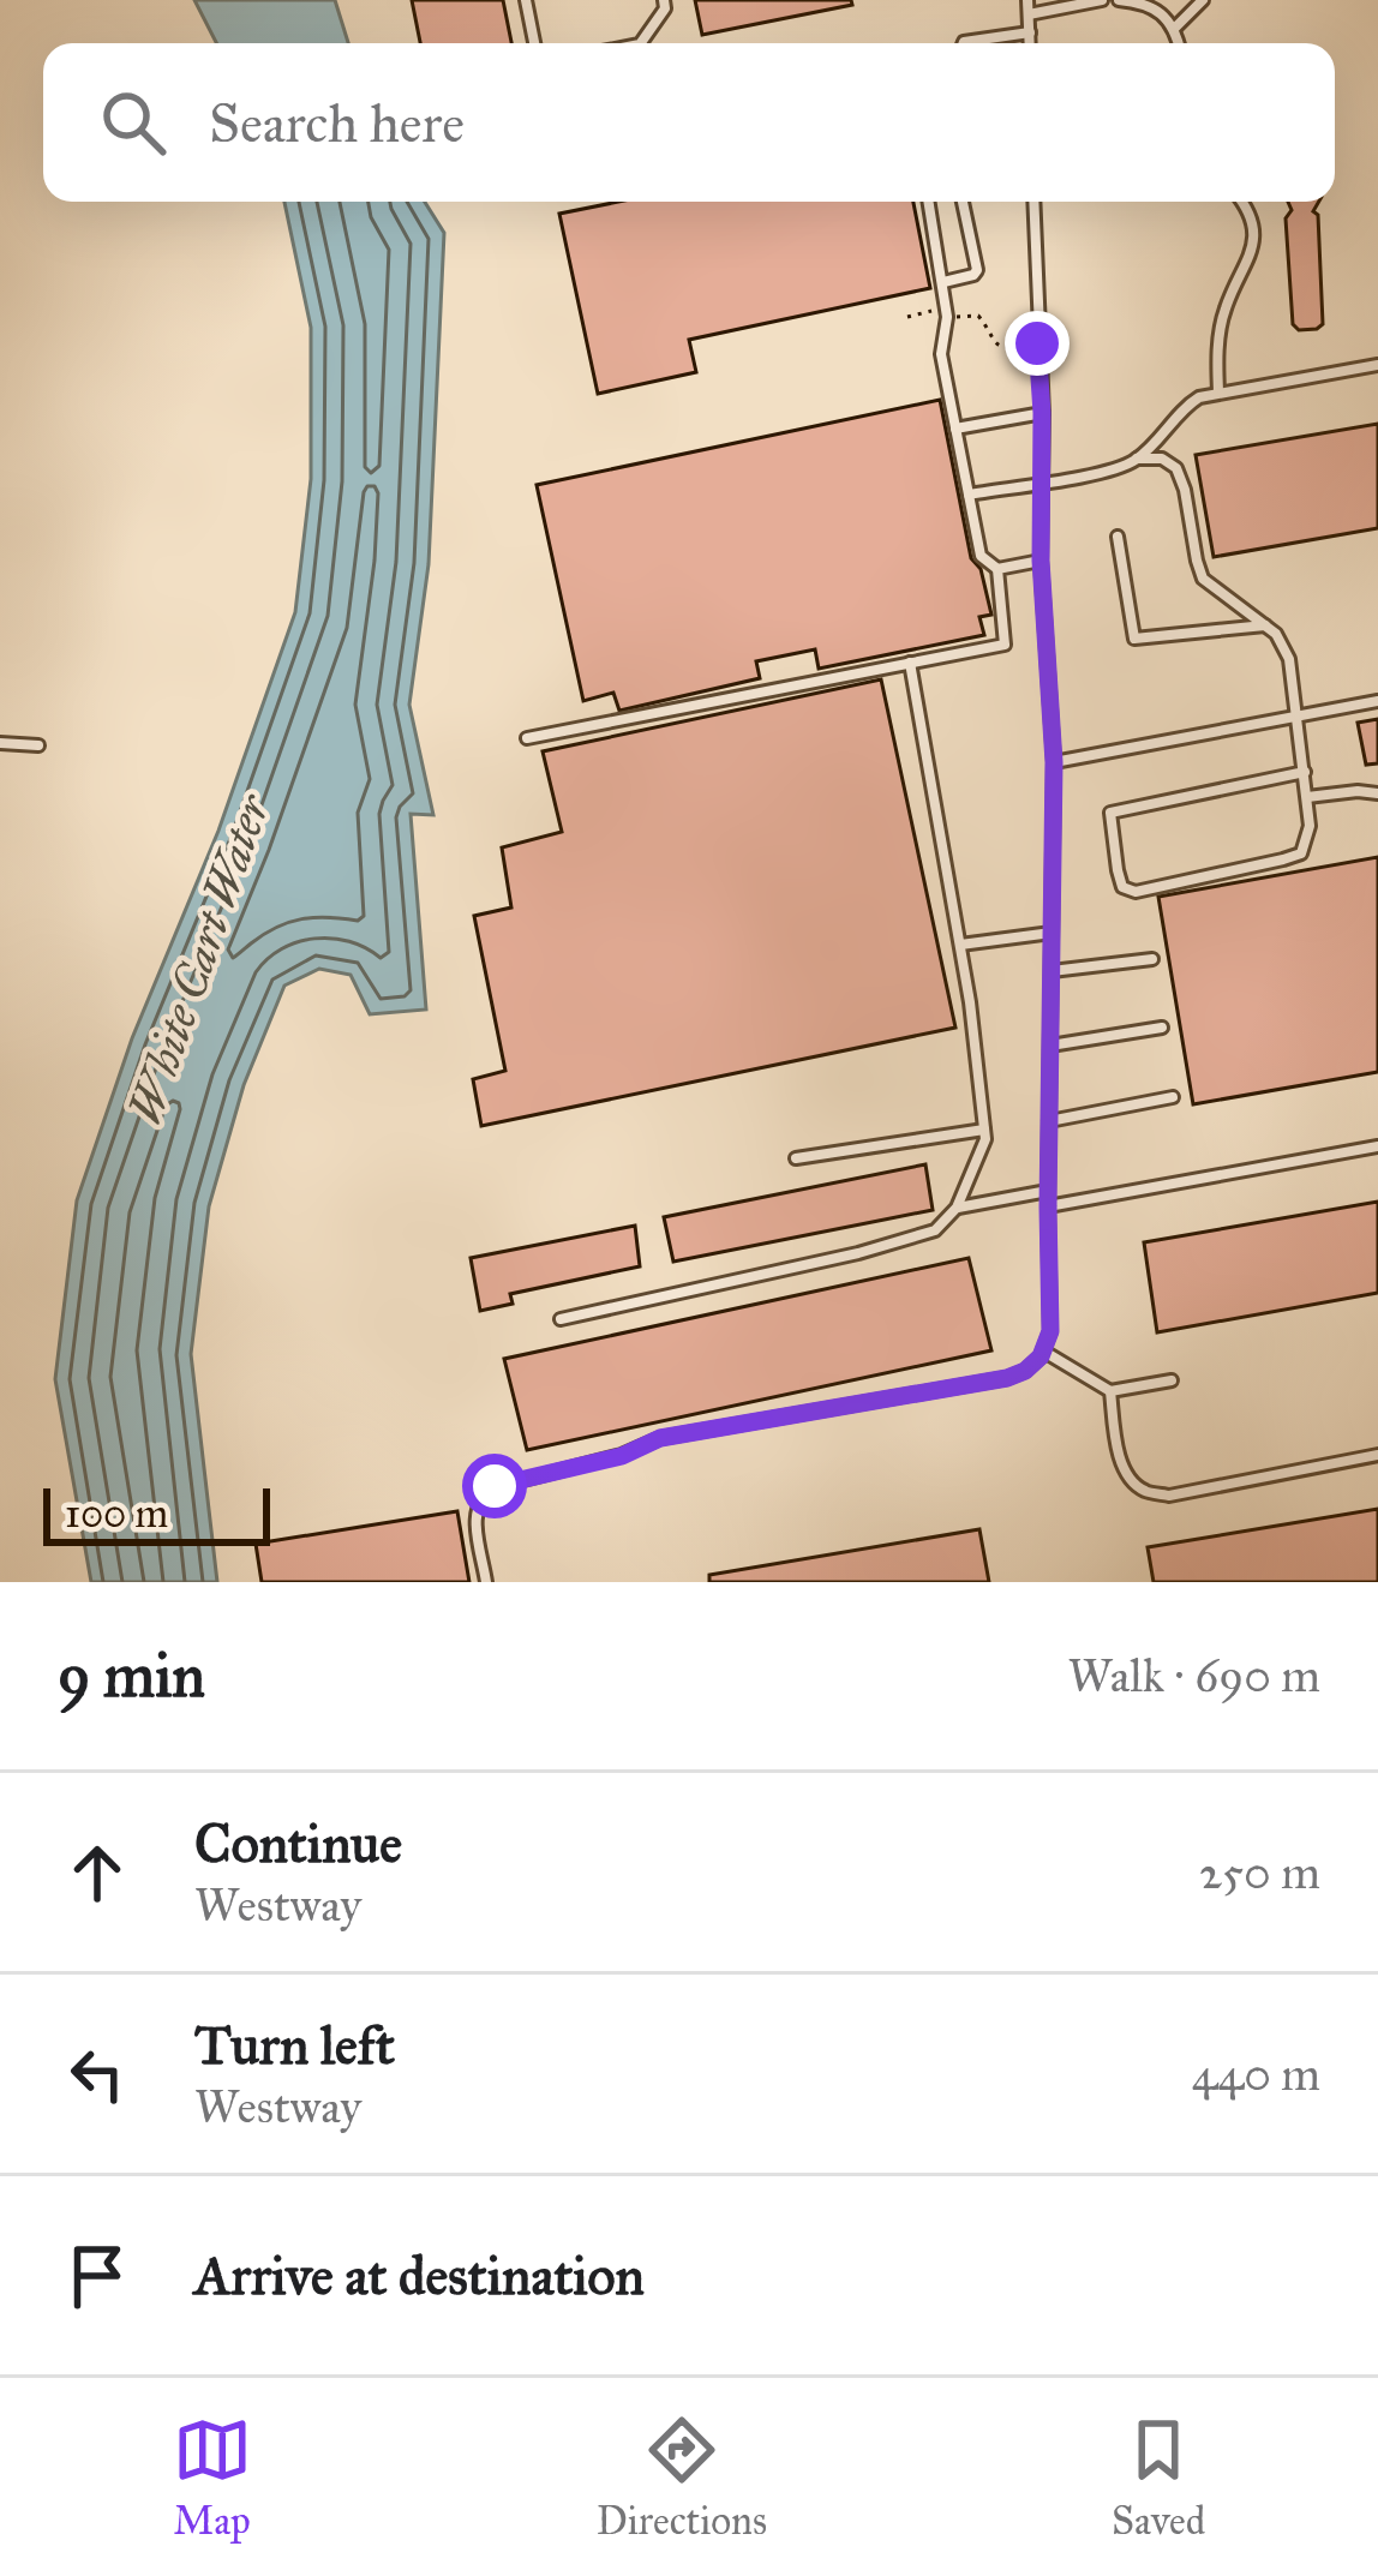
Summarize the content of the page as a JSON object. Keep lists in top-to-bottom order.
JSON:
{
  "water": ["White Cart Water"],
  "scale_bar": "100 m",
  "page": {
    "search": "Search here",
    "scale": "100 m",
    "heading": ["9 min", "Walk · 690 m"],
    "list": [
      ["Continue", "Westway", "250 m"],
      ["Turn left", "Westway", "440 m"],
      "Arrive at destination"
    ],
    "nav": ["Map", "Directions", "Saved"]
  }
}
